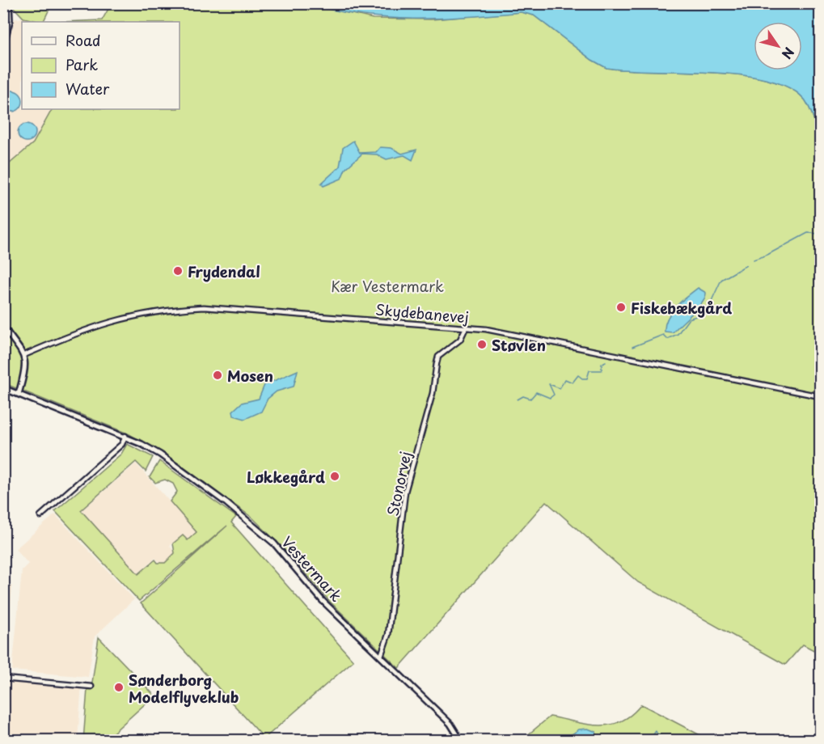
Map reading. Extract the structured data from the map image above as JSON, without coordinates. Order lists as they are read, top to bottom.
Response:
{
  "streets": {
    "street": ["Skydebanevej", "Stonorvej", "Vestermark"]
  },
  "crossings": [
    ["Skydebanevej", "Stonorvej"],
    ["Stonorvej", "Vestermark"]
  ],
  "parks": ["Kær Vestermark"],
  "places": [
    "Frydendal",
    "Fiskebækgård",
    "Støvlen",
    "Mosen",
    "Løkkegård",
    "Sønderborg Modelflyveklub"
  ],
  "legend": ["Road", "Park", "Water"],
  "north": "bottom right"
}
